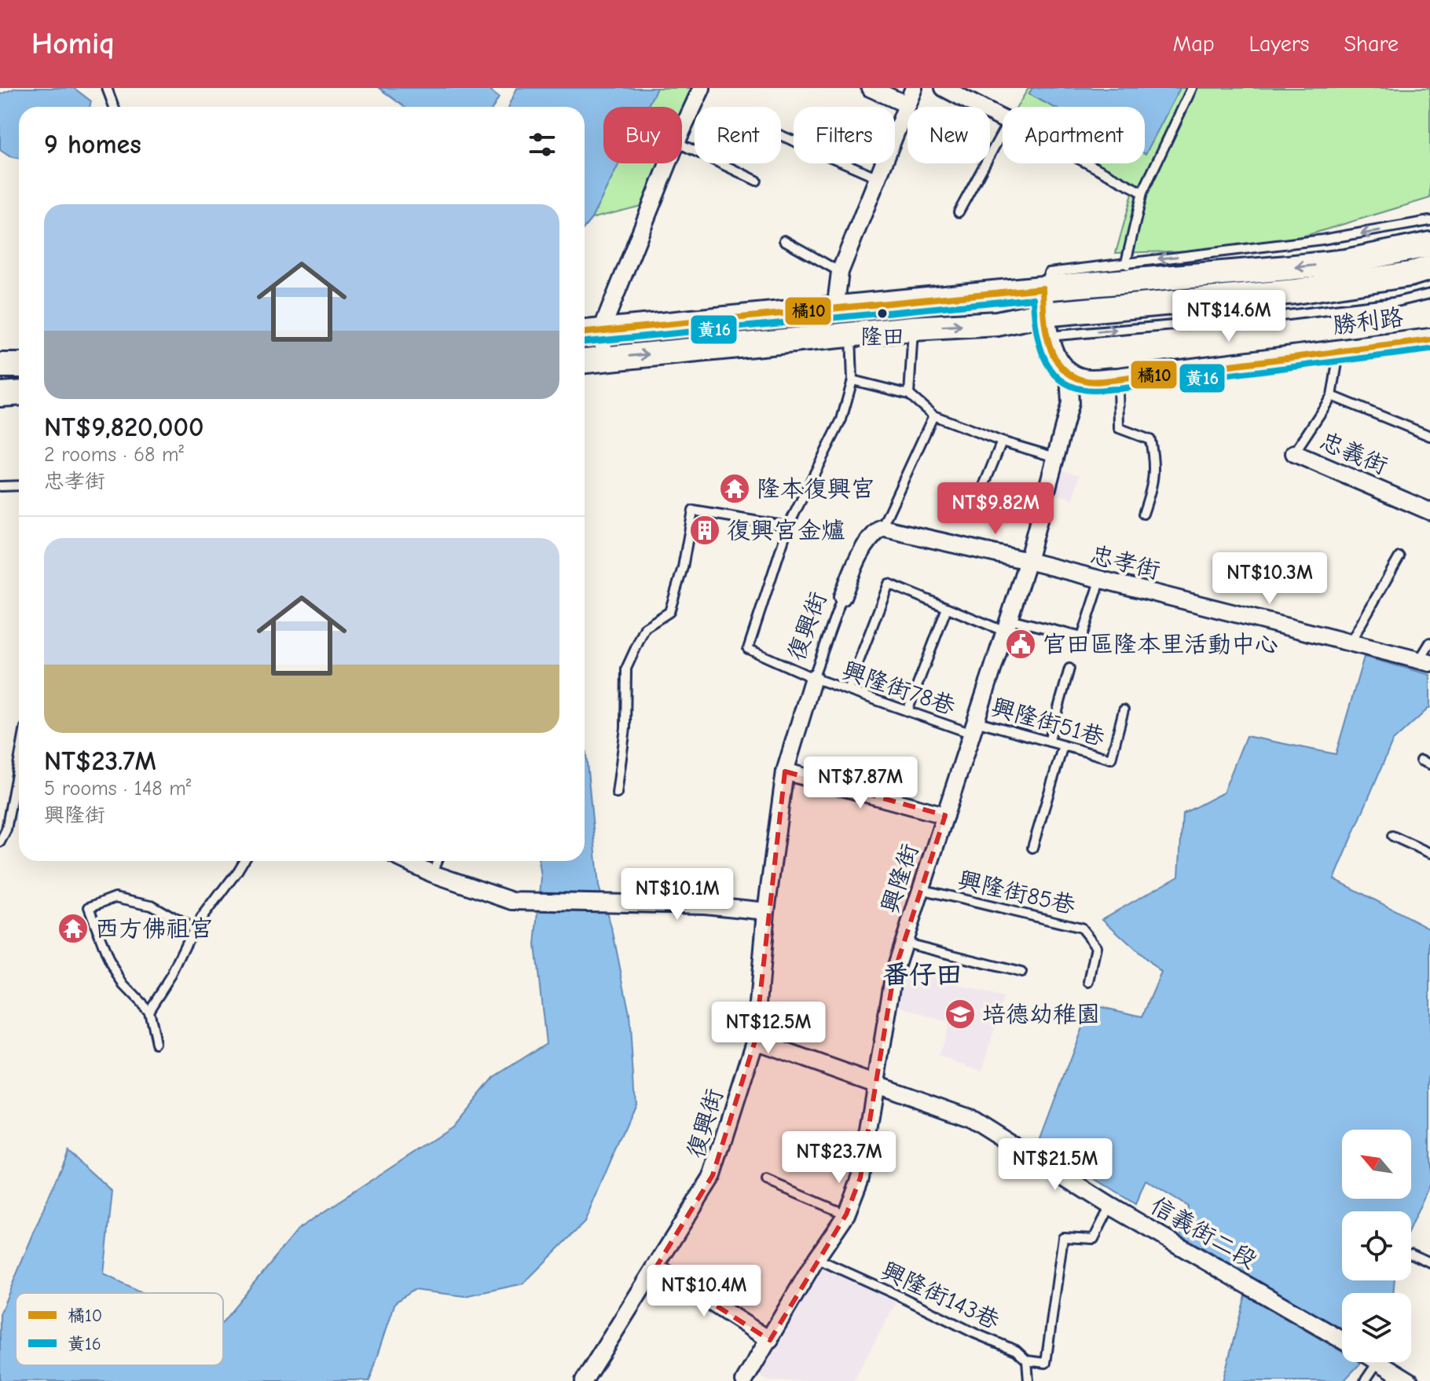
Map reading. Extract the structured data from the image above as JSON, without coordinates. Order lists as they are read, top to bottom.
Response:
{
  "streets": {
    "main road": ["勝利路"],
    "street": [
      "忠義街",
      "忠孝街",
      "復興街",
      "興隆街",
      "信義街二段"
    ],
    "lane": [
      "興隆街78巷",
      "興隆街51巷",
      "興隆街85巷",
      "興隆街143巷"
    ]
  },
  "crossings": [
    ["勝利路", "興隆街"],
    ["忠孝街", "復興街"],
    ["忠孝街", "興隆街"],
    ["復興街", "興隆街78巷"],
    ["復興街", "信義街二段"],
    ["興隆街78巷", "興隆街51巷"],
    ["興隆街78巷", "興隆街"],
    ["興隆街51巷", "興隆街"],
    ["興隆街", "興隆街85巷"],
    ["興隆街", "信義街二段"],
    ["興隆街", "興隆街143巷"]
  ],
  "districts": ["番仔田"],
  "places": {
    "other": ["隆田"],
    "temple": ["隆本復興宮", "西方佛祖宮"],
    "building": ["復興宮金爐"],
    "public building": ["官田區隆本里活動中心"],
    "school or university": ["培德幼稚園"]
  },
  "lines": ["transit line 橘10", "transit line 黃16"],
  "legend": ["橘10", "黃16"],
  "north": "top left",
  "page": {
    "header": "Homiq",
    "nav": ["Map", "Layers", "Share"],
    "chip": [
      "Buy",
      "Rent",
      "Filters",
      "New",
      "Apartment"
    ],
    "heading": "9 homes",
    "list": [
      {
        "name": "NT$9,820,000",
        "note": "2 rooms · 68 m² · 忠孝街"
      },
      {
        "name": "NT$23.7M",
        "note": "5 rooms · 148 m² · 興隆街"
      }
    ],
    "price": [
      "NT$14.6M",
      "NT$9.82M",
      "NT$10.3M",
      "NT$7.87M",
      "NT$10.1M",
      "NT$12.5M",
      "NT$23.7M",
      "NT$21.5M",
      "NT$10.4M"
    ]
  }
}
